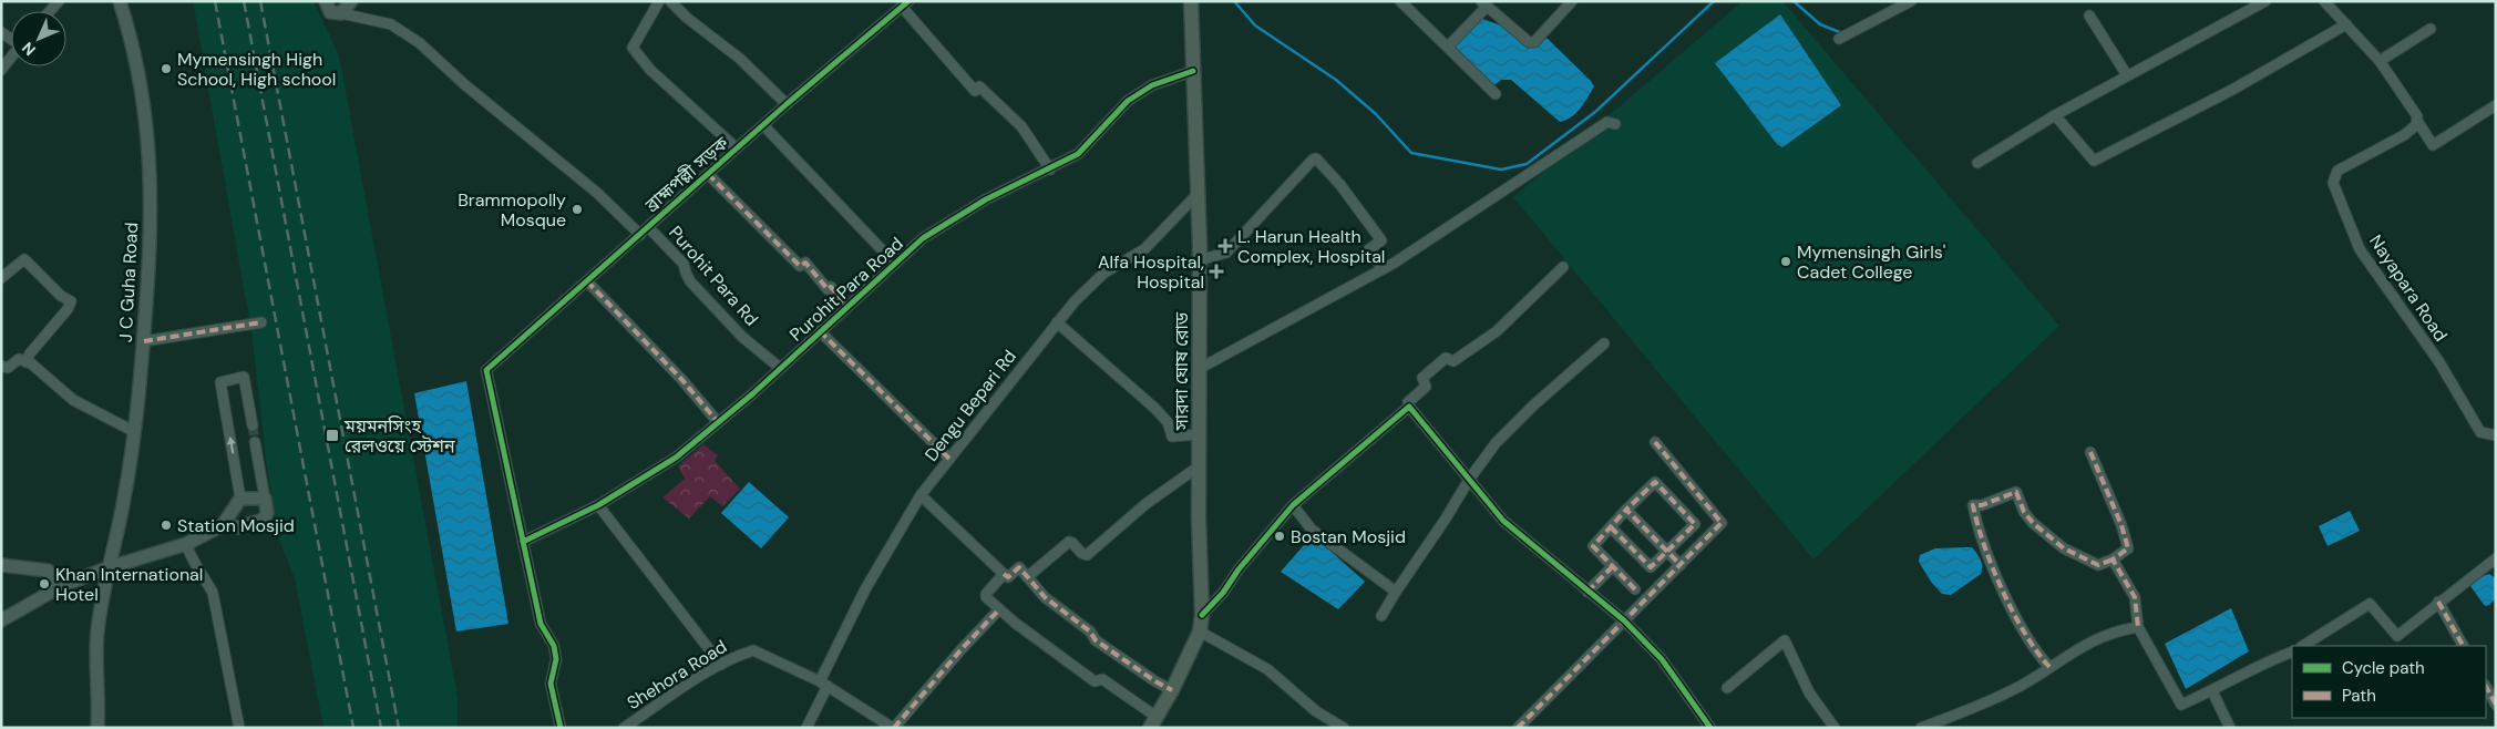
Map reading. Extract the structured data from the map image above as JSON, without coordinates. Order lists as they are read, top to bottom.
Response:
{
  "streets": {
    "main road": ["সারদা ঘোষ রোড"],
    "street": [
      "ব্রাহ্মপল্লী সড়ক",
      "Purohit Para Rd",
      "J C Guha Road",
      "Nayapara Road",
      "Purohit Para Road",
      "Dengu Bepari Rd",
      "Shehora Road"
    ]
  },
  "crossings": [
    ["ব্রাহ্মপল্লী সড়ক", "Purohit Para Rd"],
    ["ব্রাহ্মপল্লী সড়ক", "Purohit Para Road"],
    ["Purohit Para Rd", "Purohit Para Road"],
    ["Purohit Para Road", "সারদা ঘোষ রোড"],
    ["সারদা ঘোষ রোড", "Dengu Bepari Rd"],
    ["Dengu Bepari Rd", "Shehora Road"]
  ],
  "places": {
    "other": [
      "Mymensingh High School, High school",
      "Brammopolly Mosque",
      "Mymensingh Girls' Cadet College",
      "Station Mosjid",
      "Bostan Mosjid",
      "Khan International Hotel"
    ],
    "health": ["L. Harun Health Complex, Hospital", "Alfa Hospital, Hospital"],
    "transit": ["ময়মনসিংহ রেলওয়ে স্টেশন"]
  },
  "legend": ["Cycle path", "Path"],
  "north": "bottom left"
}
